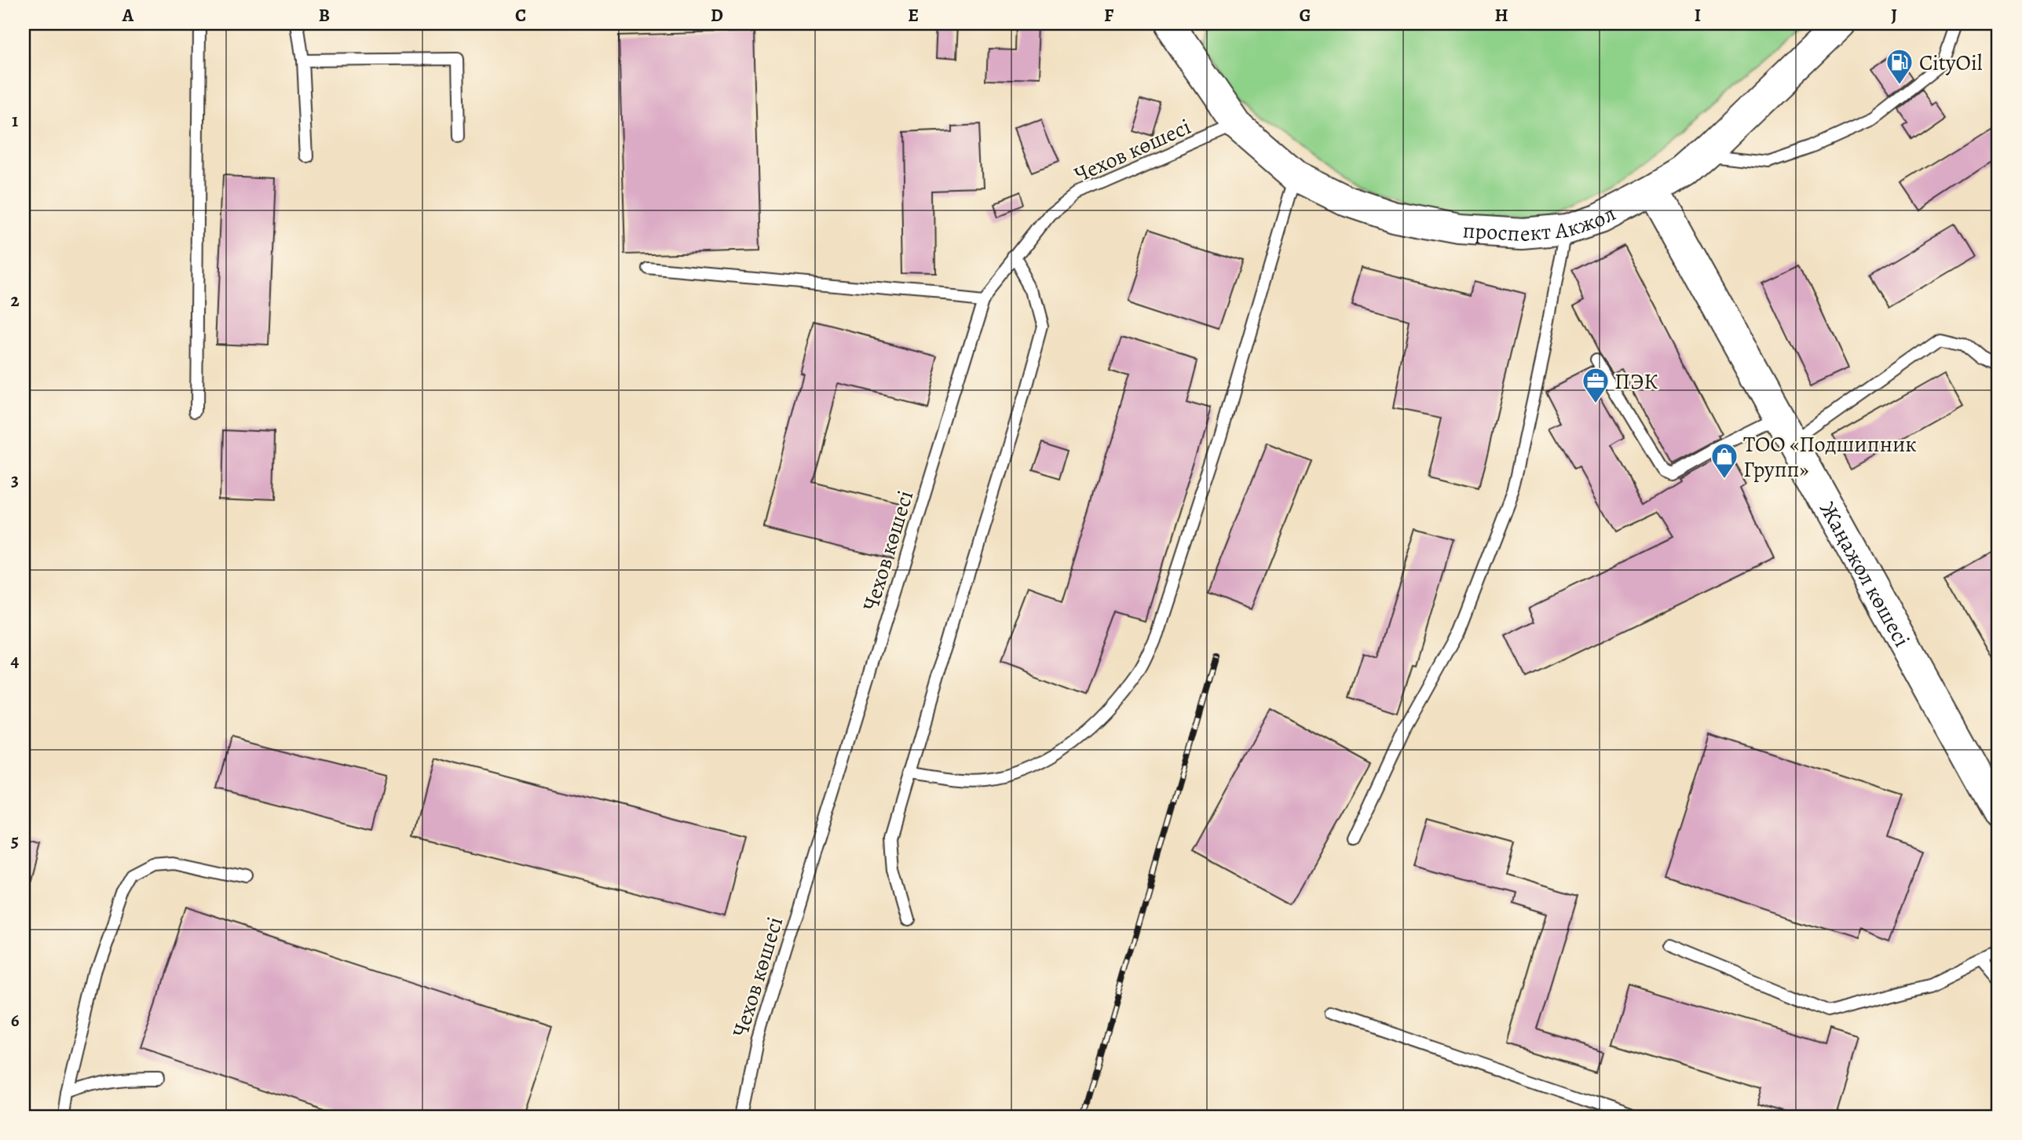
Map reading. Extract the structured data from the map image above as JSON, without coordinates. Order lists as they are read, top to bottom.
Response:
{
  "streets": {
    "main road": ["проспект Акжол", "Жаңажол көшесі"],
    "lane": ["Чехов көшесі"]
  },
  "crossings": [
    ["Чехов көшесі", "проспект Акжол"],
    ["проспект Акжол", "Жаңажол көшесі"]
  ],
  "places": {
    "fuel station": ["CityOil"],
    "office": ["ПЭК"],
    "shop": ["ТОО «Подшипник Групп»"]
  },
  "grid": {
    "columns": [
      "A",
      "B",
      "C",
      "D",
      "E",
      "F",
      "G",
      "H",
      "I",
      "J"
    ],
    "rows": [
      "1",
      "2",
      "3",
      "4",
      "5",
      "6"
    ]
  }
}
